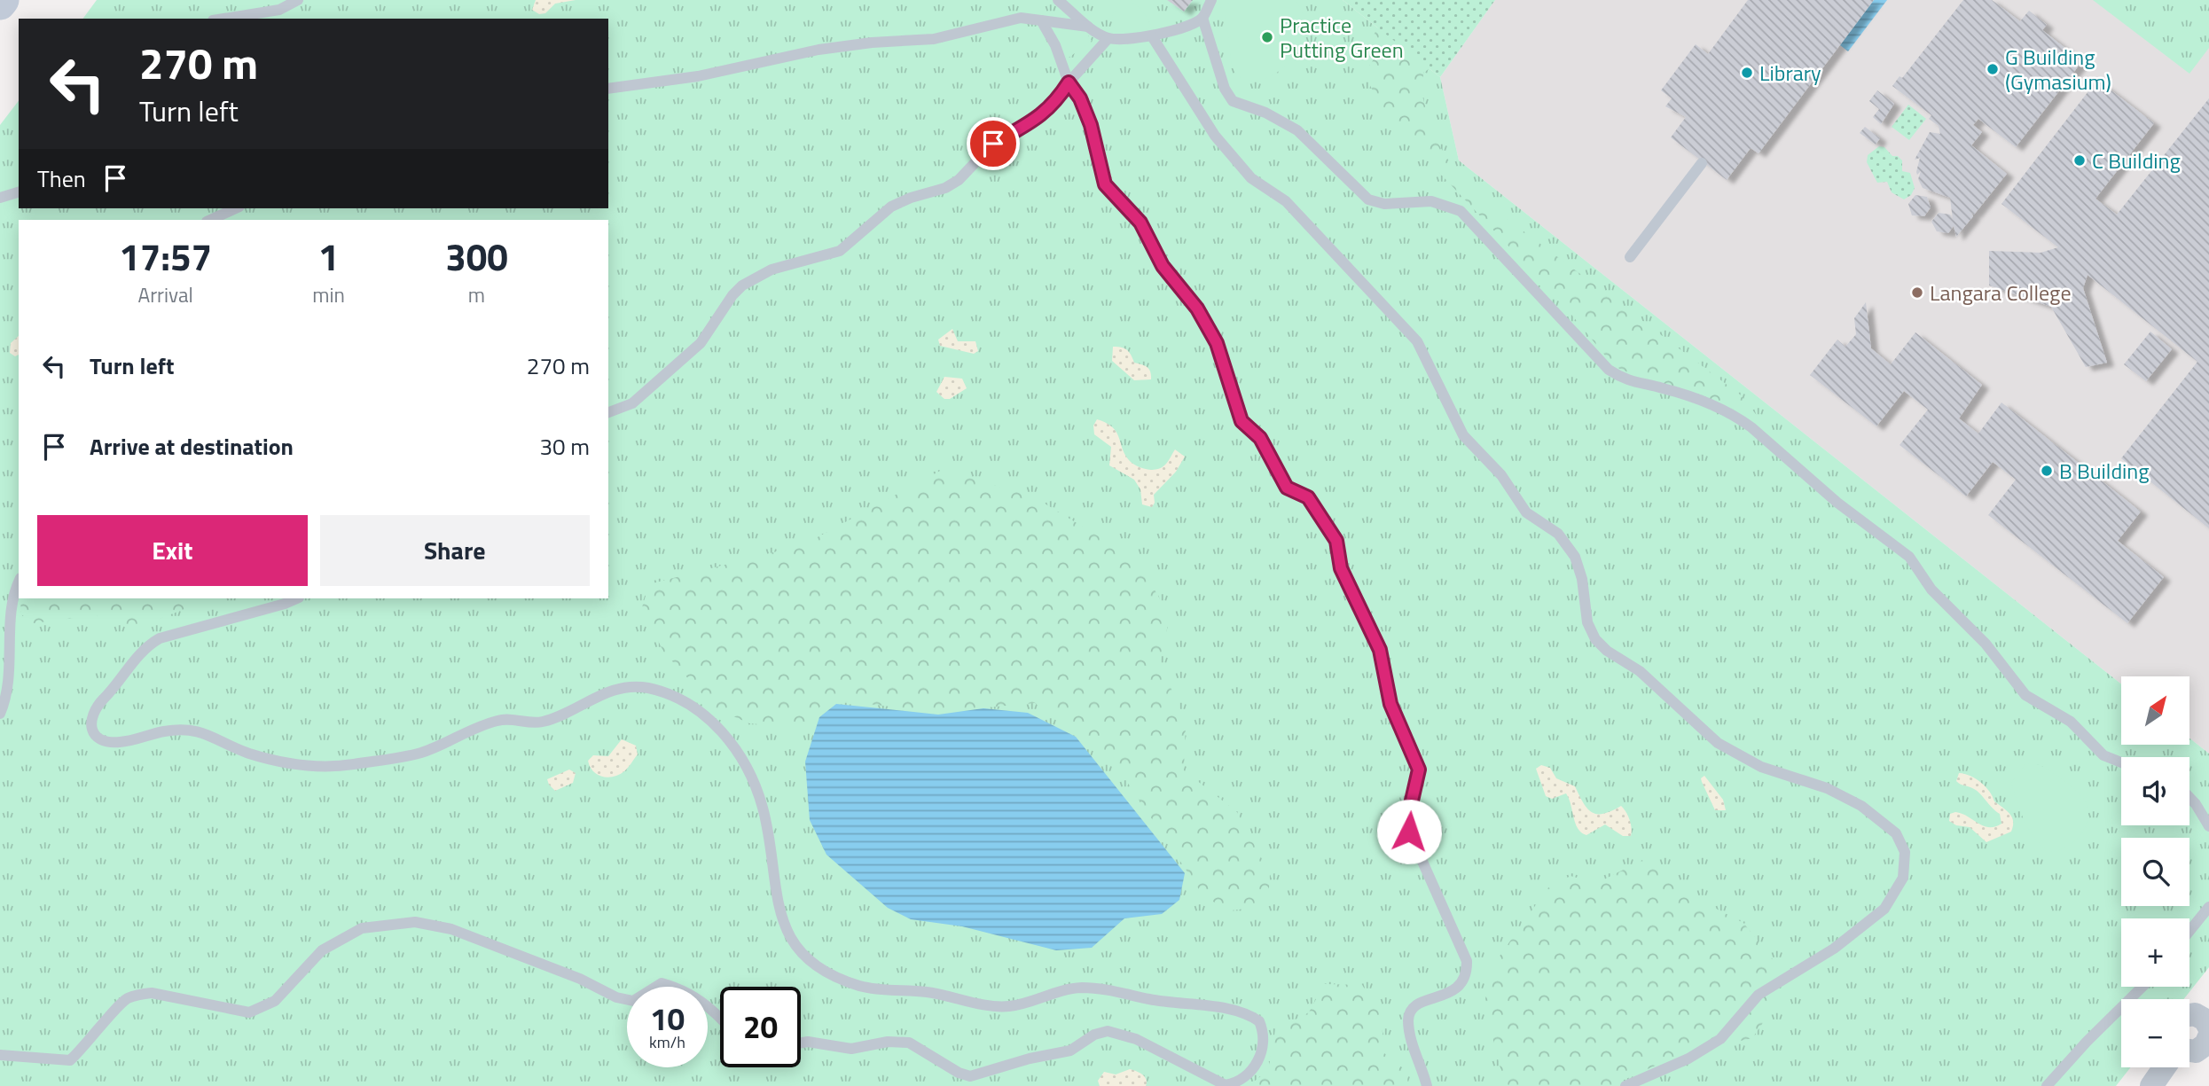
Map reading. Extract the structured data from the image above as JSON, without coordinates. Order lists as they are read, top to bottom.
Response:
{
  "places": [
    "Practice Putting Green",
    "G Building (Gymasium)",
    "Library",
    "C Building",
    "Langara College",
    "B Building"
  ],
  "north": "top right",
  "page": {
    "turn": ["270 m", "Turn left"],
    "then": "Then",
    "eta": [
      "17:57",
      "Arrival",
      "1",
      "min",
      "300",
      "m"
    ],
    "list": [
      {
        "name": "Turn left",
        "value": "270 m"
      },
      {
        "name": "Arrive at destination",
        "value": "30 m"
      }
    ],
    "buttons": ["Exit", "Share"],
    "map_buttons": ["+", "−"],
    "speed": "10 km/h",
    "limit": "20"
  }
}
